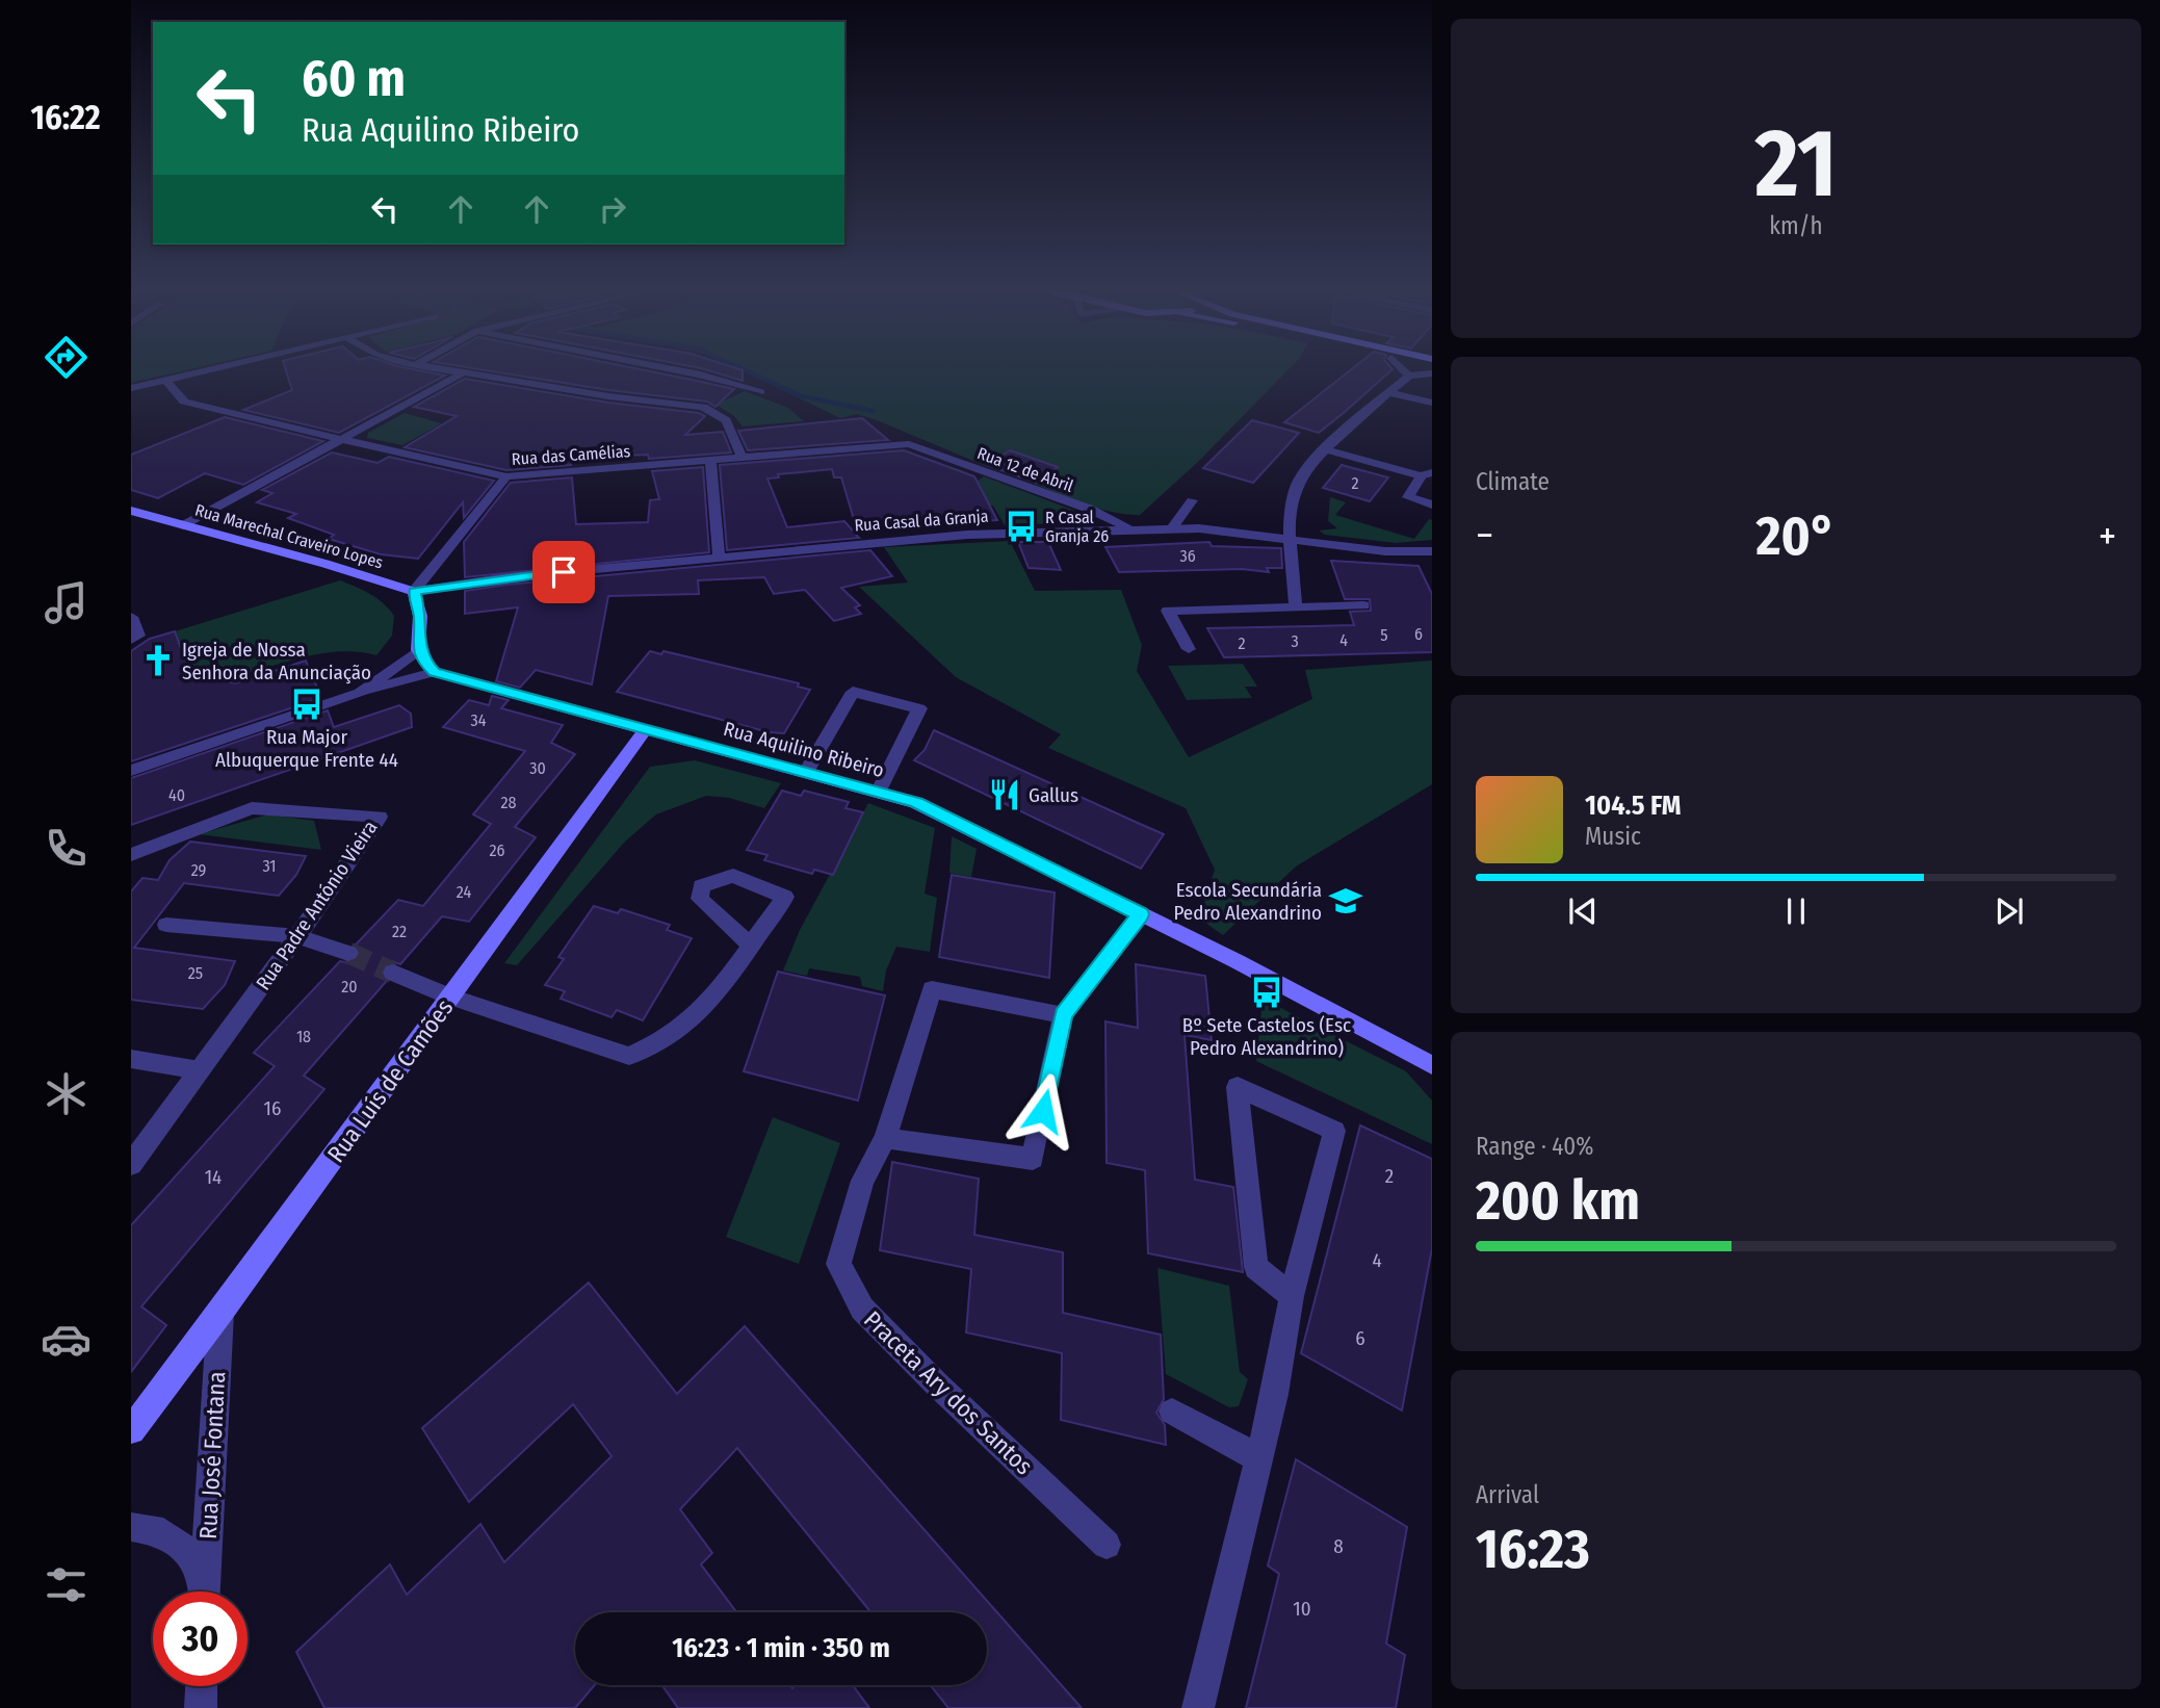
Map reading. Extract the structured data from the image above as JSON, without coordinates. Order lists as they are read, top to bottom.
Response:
{
  "streets": {
    "street": [
      "Rua das Camélias",
      "Rua 12 de Abril",
      "Rua Casal da Granja",
      "Rua Marechal Craveiro Lopes",
      "Rua Aquilino Ribeiro",
      "Rua Padre António Vieira",
      "Rua Luís de Camões",
      "Praceta Ary dos Santos",
      "Rua José Fontana"
    ]
  },
  "crossings": [
    ["Rua das Camélias", "Rua 12 de Abril"],
    ["Rua 12 de Abril", "Rua Casal da Granja"],
    ["Rua Casal da Granja", "Rua Marechal Craveiro Lopes"],
    ["Rua Aquilino Ribeiro", "Rua Luís de Camões"],
    ["Rua Luís de Camões", "Rua José Fontana"]
  ],
  "places": {
    "bus stop": ["R Casal Granja 26", "Rua Major Albuquerque Frente 44", "Bº Sete Castelos (Esc Pedro Alexandrino)"],
    "church": ["Igreja de Nossa Senhora da Anunciação"],
    "restaurant": ["Gallus"],
    "school or university": ["Escola Secundária Pedro Alexandrino"]
  },
  "house_numbers": [
    "2",
    "36",
    "6",
    "5",
    "4",
    "3",
    "2",
    "34",
    "30",
    "40",
    "28",
    "26",
    "31",
    "29",
    "24",
    "22",
    "25",
    "20",
    "18",
    "16",
    "2",
    "14",
    "4",
    "6",
    "8",
    "10"
  ],
  "page": {
    "tabs": "16:22",
    "tile": [
      ["21", "km/h"],
      "Climate",
      ["Range · 40%", "200 km"],
      ["Arrival", "16:23"]
    ],
    "turn": ["60 m", "Rua Aquilino Ribeiro"],
    "heat": ["−", "20°", "+"],
    "song": ["104.5 FM", "Music"],
    "limit": "30",
    "trip": "16:23 · 1 min · 350 m"
  }
}
